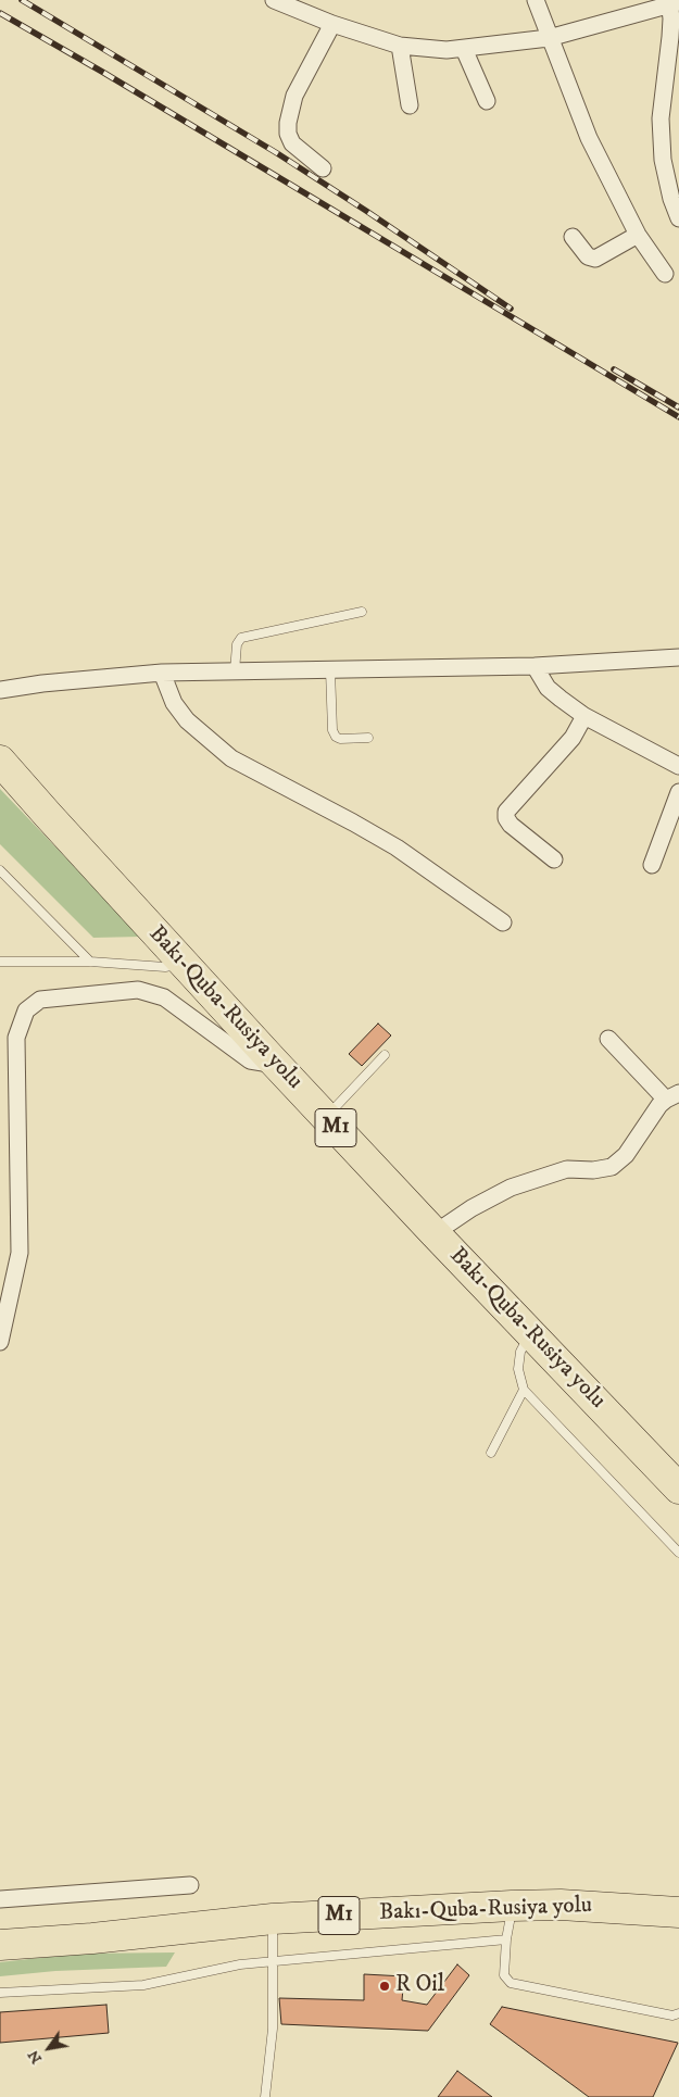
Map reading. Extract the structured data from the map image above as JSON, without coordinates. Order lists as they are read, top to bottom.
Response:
{
  "streets": {
    "highway": ["Bakı-Quba-Rusiya yolu", "M1"]
  },
  "places": ["R Oil"],
  "north": "bottom left"
}
